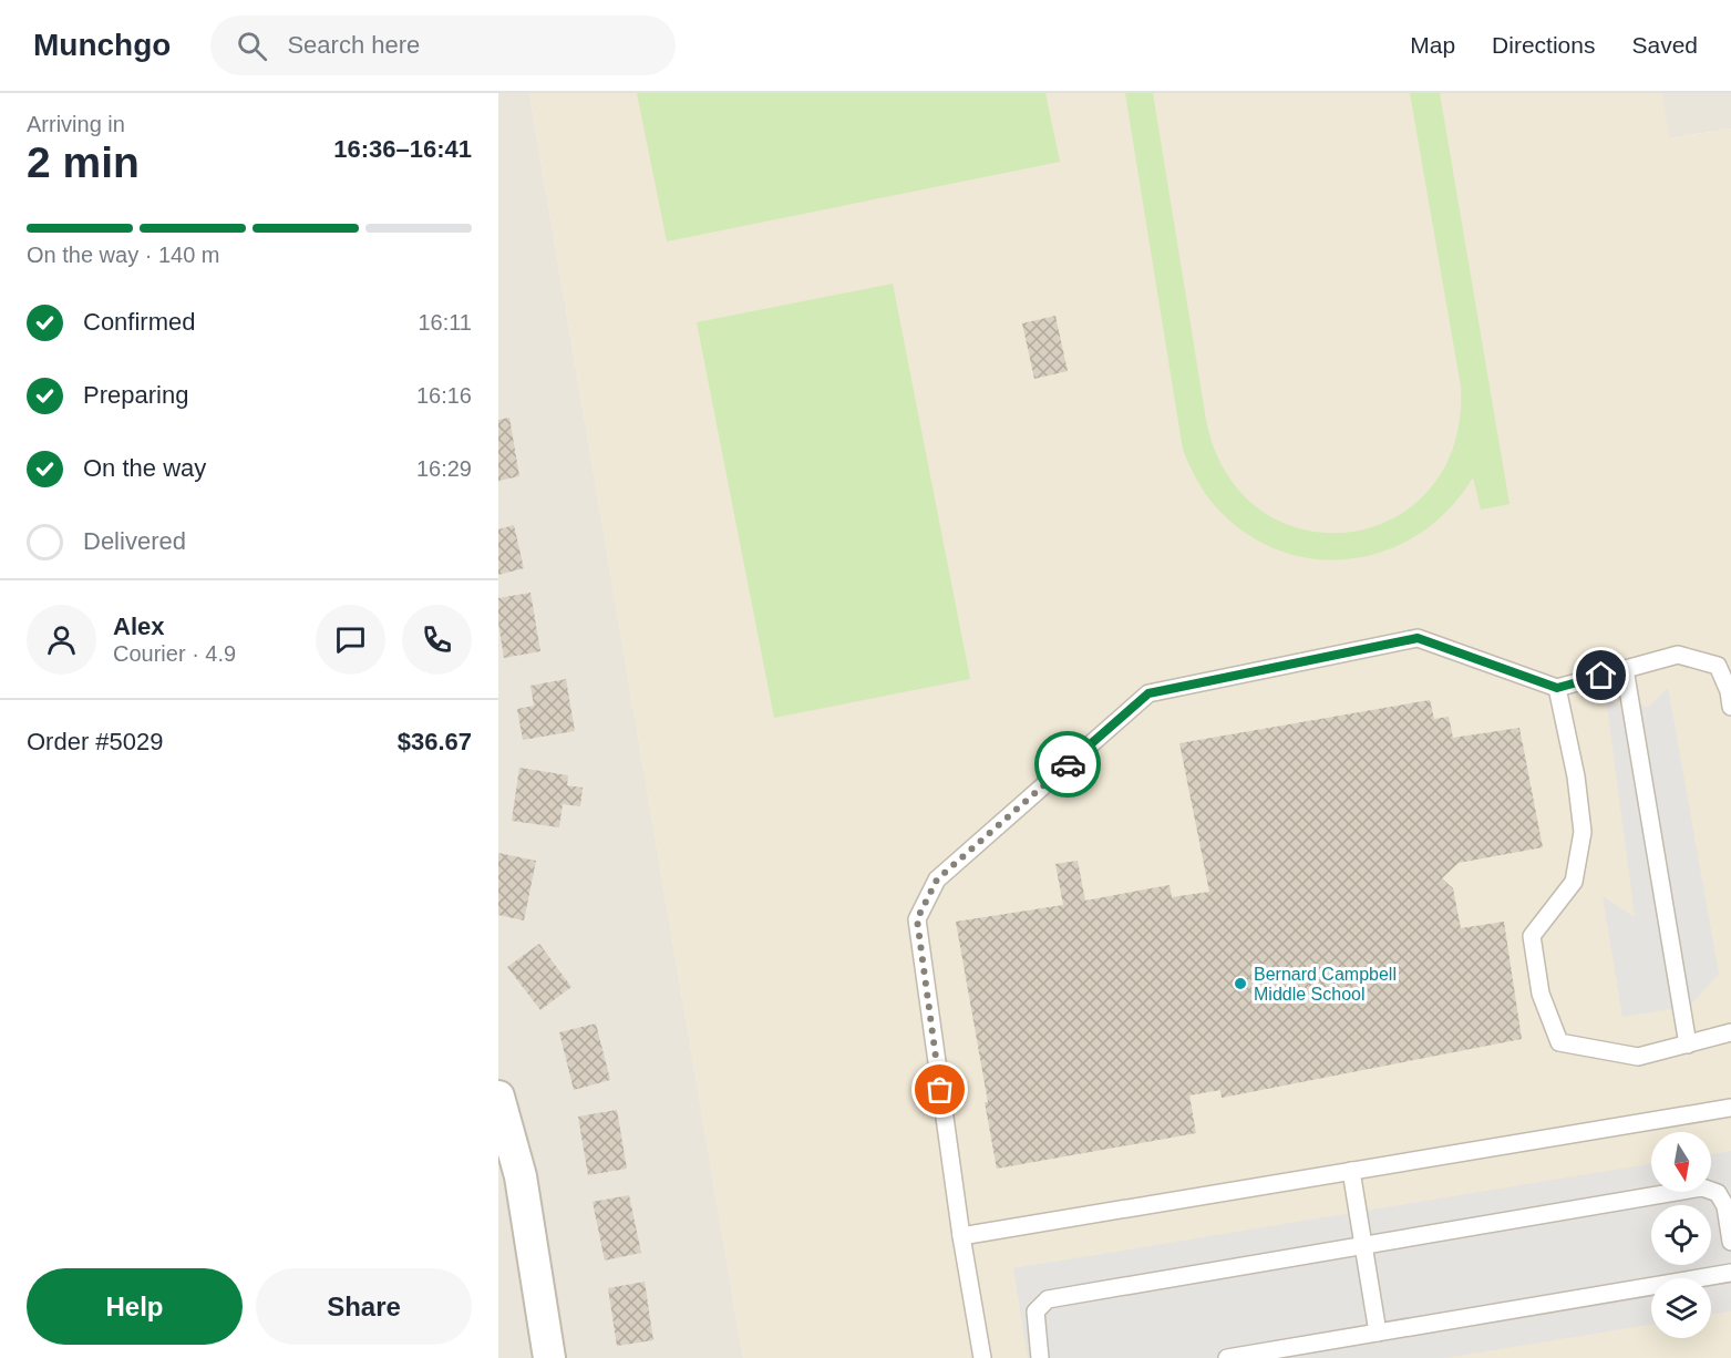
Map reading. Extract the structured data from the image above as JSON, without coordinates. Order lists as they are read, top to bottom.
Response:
{
  "places": ["Bernard Campbell Middle School"],
  "north": "bottom",
  "page": {
    "header": "Munchgo",
    "search": "Search here",
    "nav": ["Map", "Directions", "Saved"],
    "heading": ["2 min", "Arriving in", "16:36–16:41"],
    "panel": [
      "Alex",
      "Courier · 4.9",
      "Order #5029",
      "$36.67"
    ],
    "bar": "On the way · 140 m",
    "list": [
      ["Confirmed", "16:11"],
      ["Preparing", "16:16"],
      ["On the way", "16:29"],
      "Delivered"
    ],
    "buttons": ["Help", "Share"]
  }
}
